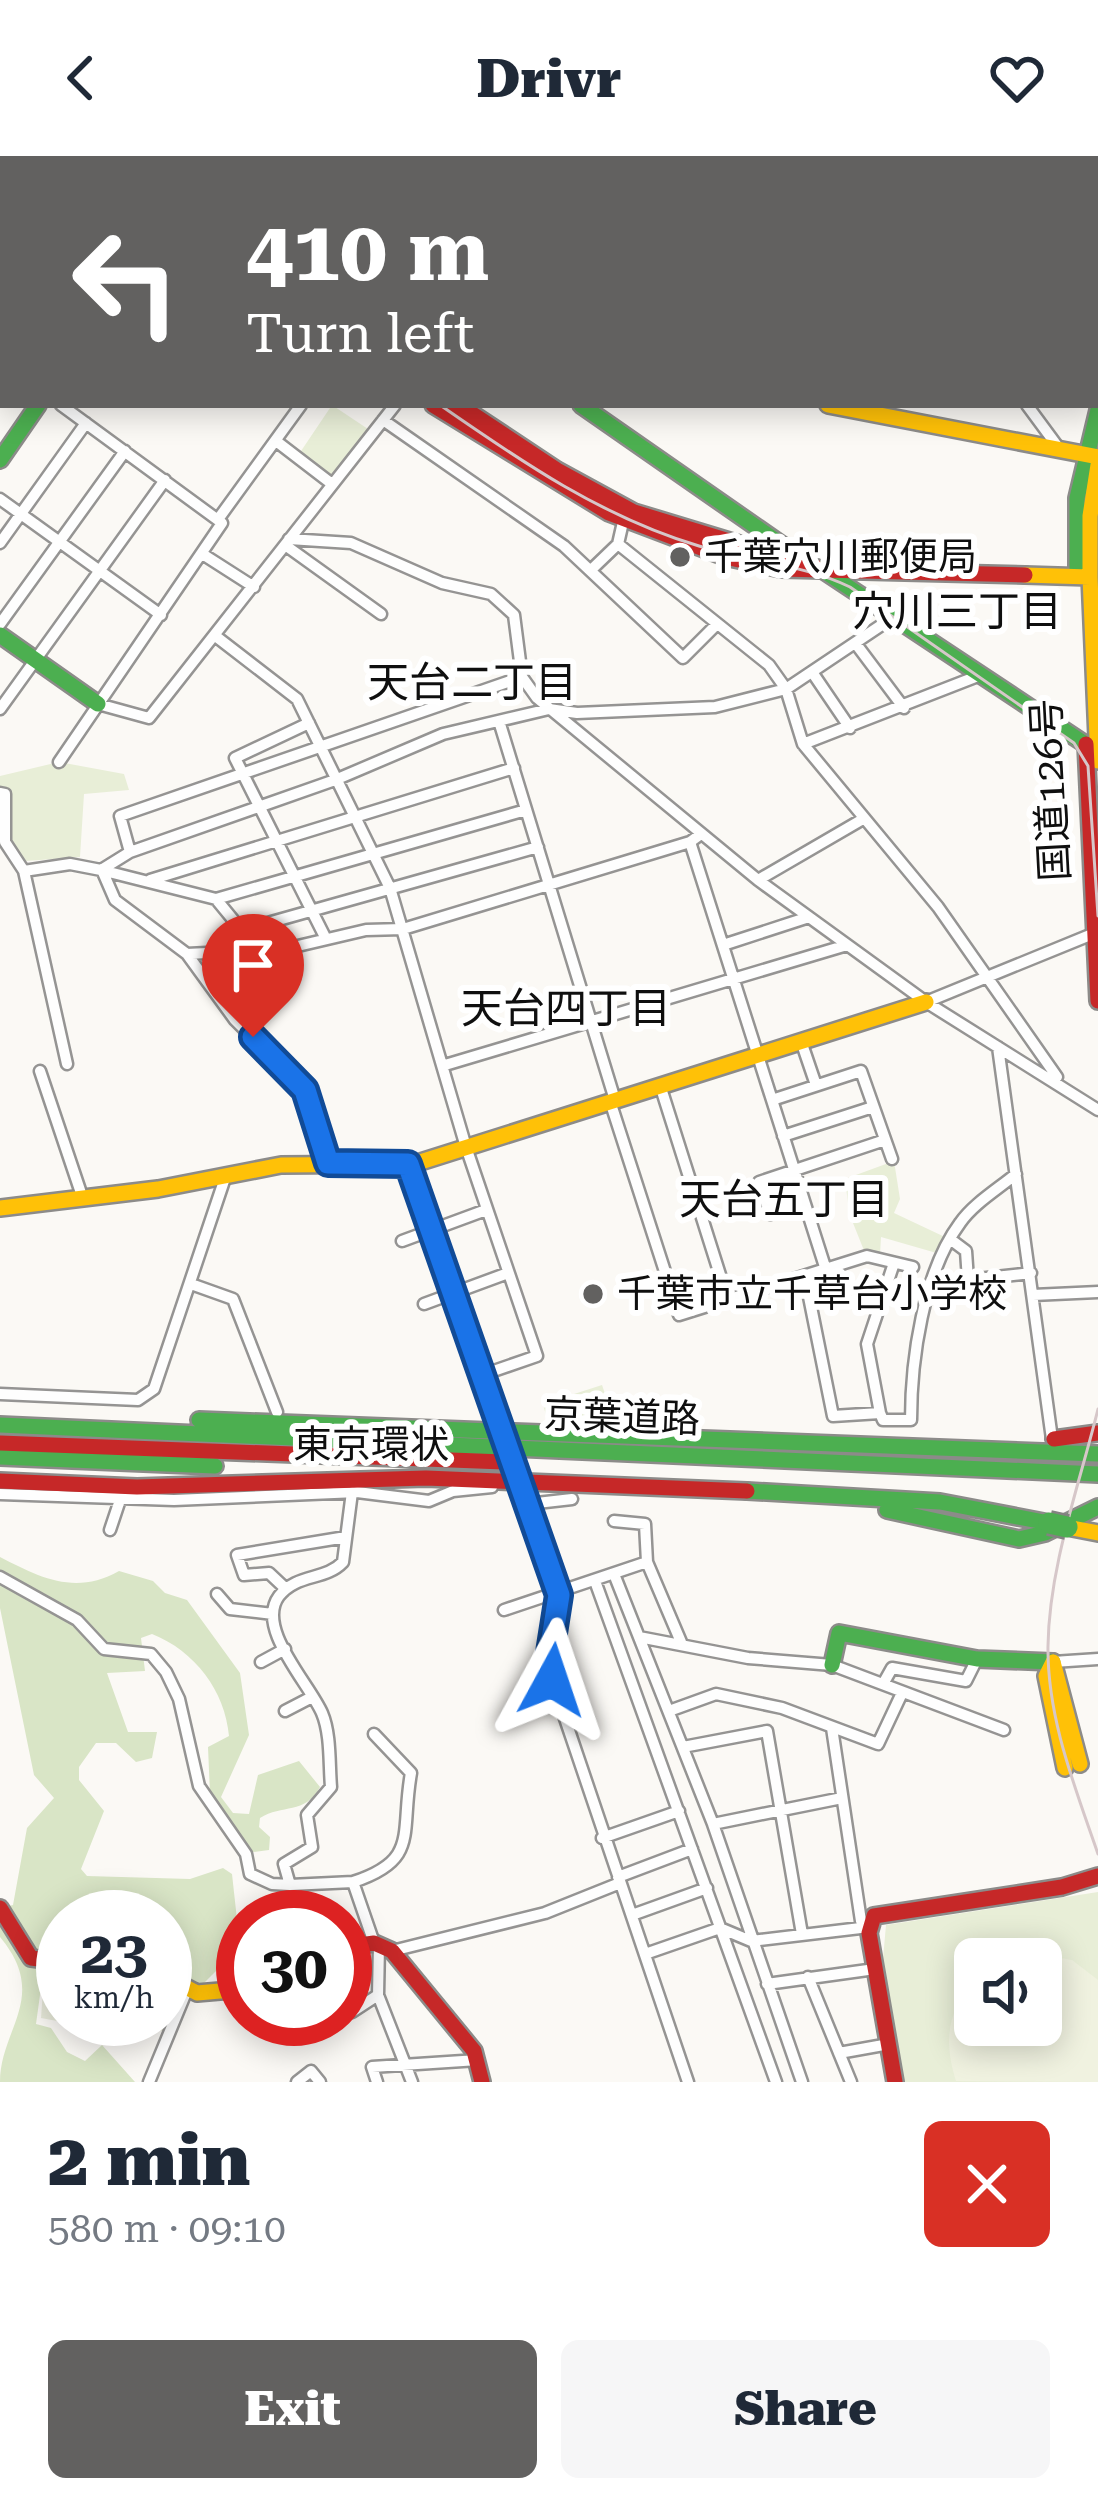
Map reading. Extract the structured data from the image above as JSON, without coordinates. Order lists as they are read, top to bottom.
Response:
{
  "streets": {
    "main road": ["国道126号", "京葉道路", "東京環状"]
  },
  "districts": [
    "穴川三丁目",
    "天台二丁目",
    "天台四丁目",
    "天台五丁目"
  ],
  "places": ["千葉穴川郵便局", "千葉市立千草台小学校"],
  "page": {
    "header": "Drivr",
    "turn": ["410 m", "Turn left"],
    "speed": "23 km/h",
    "limit": "30",
    "heading": ["2 min", "580 m · 09:10"],
    "buttons": ["Exit", "Share"]
  }
}
